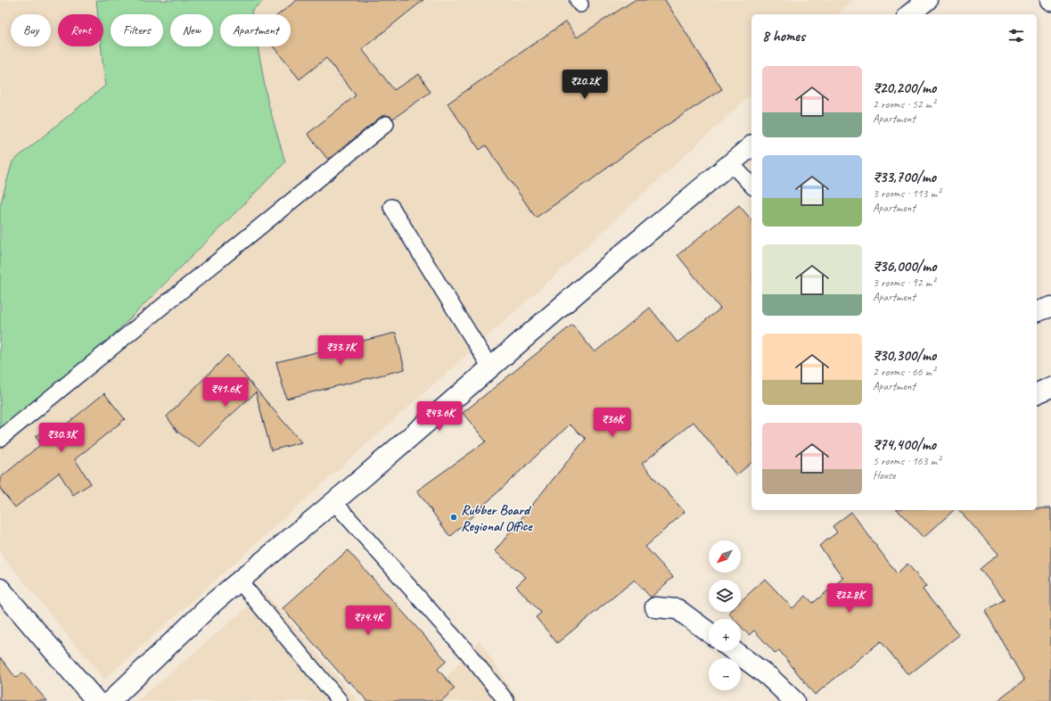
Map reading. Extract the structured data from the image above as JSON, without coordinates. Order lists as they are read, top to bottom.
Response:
{
  "places": ["Rubber Board Regional Office"],
  "north": "bottom left",
  "page": {
    "chip": [
      "Buy",
      "Rent",
      "Filters",
      "New",
      "Apartment"
    ],
    "heading": "8 homes",
    "list": [
      {
        "name": "₹20,200/mo",
        "note": "2 rooms · 52 m² · Apartment"
      },
      {
        "name": "₹33,700/mo",
        "note": "3 rooms · 113 m² · Apartment"
      },
      {
        "name": "₹36,000/mo",
        "note": "3 rooms · 92 m² · Apartment"
      },
      {
        "name": "₹30,300/mo",
        "note": "2 rooms · 66 m² · Apartment"
      },
      {
        "name": "₹74,400/mo",
        "note": "5 rooms · 163 m² · House"
      }
    ],
    "price": [
      "₹20.2K",
      "₹33.7K",
      "₹41.6K",
      "₹43.6K",
      "₹36K",
      "₹30.3K",
      "₹22.8K",
      "₹74.4K"
    ],
    "map_buttons": ["+", "−"]
  }
}
